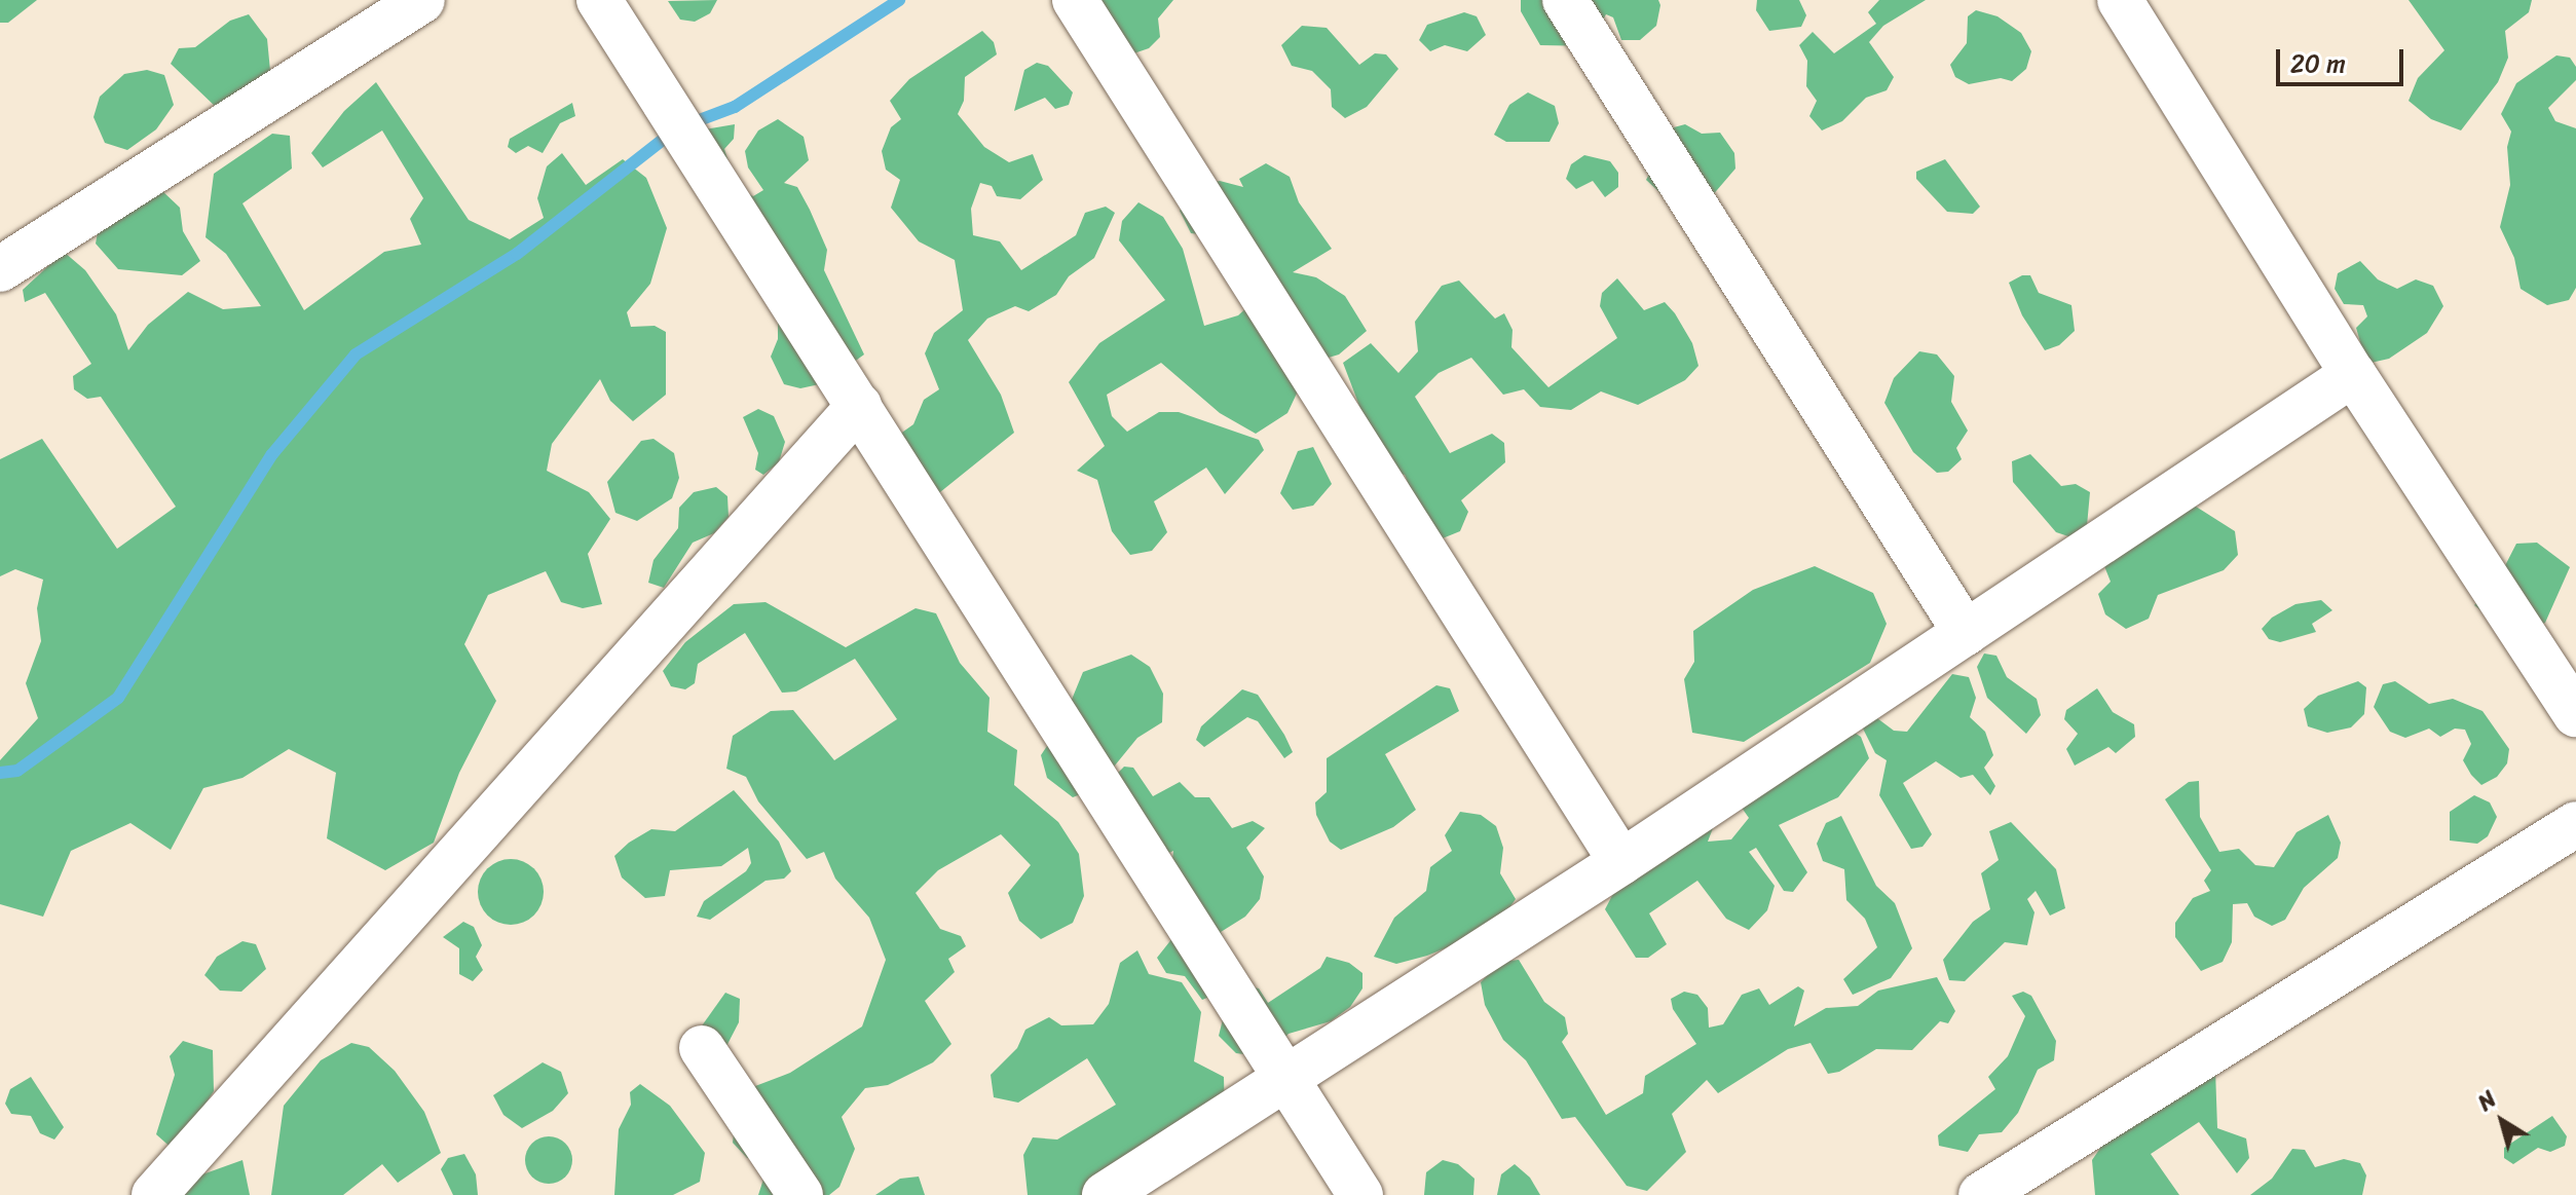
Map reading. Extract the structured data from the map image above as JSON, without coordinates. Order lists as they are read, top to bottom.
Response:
{
  "scale_bar": "20 m",
  "north": "top left"
}
